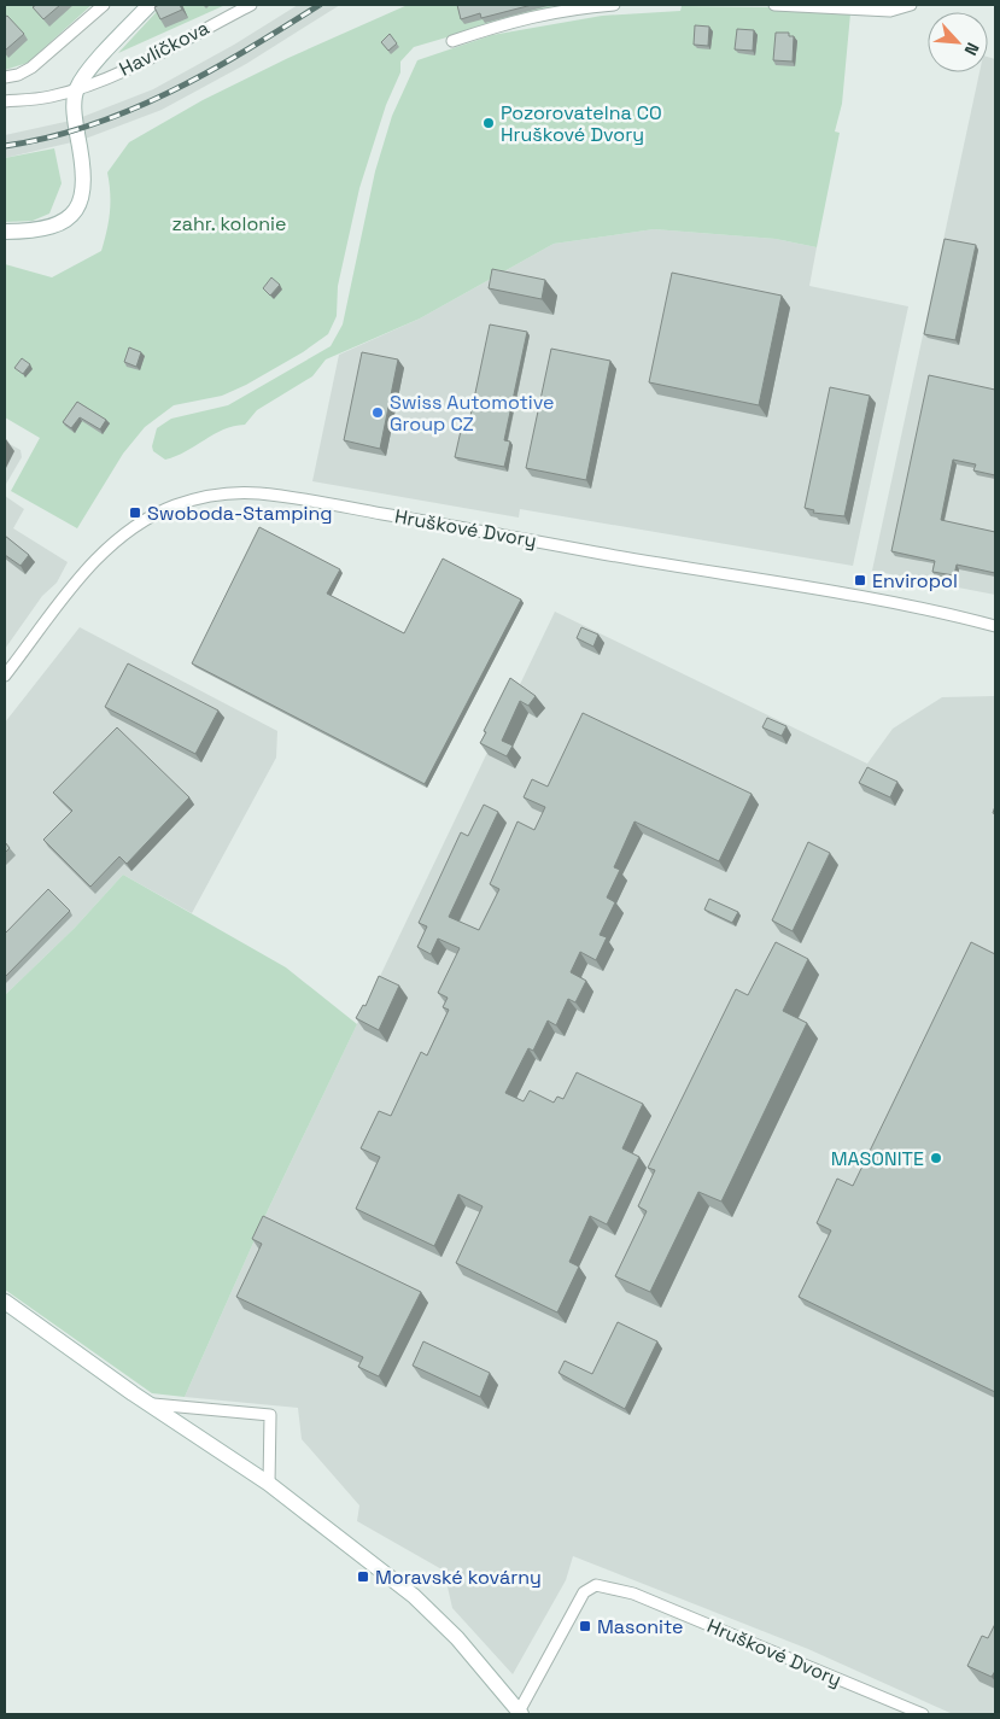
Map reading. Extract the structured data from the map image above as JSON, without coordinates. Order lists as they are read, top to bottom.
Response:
{
  "streets": {
    "street": ["Havlíčkova", "Hruškové Dvory"]
  },
  "parks": ["zahr. kolonie"],
  "places": {
    "other": ["Pozorovatelna CO Hruškové Dvory", "Swiss Automotive Group CZ", "MASONITE"],
    "transit": [
      "Swoboda-Stamping",
      "Enviropol",
      "Moravské kovárny",
      "Masonite"
    ]
  },
  "north": "bottom right"
}
